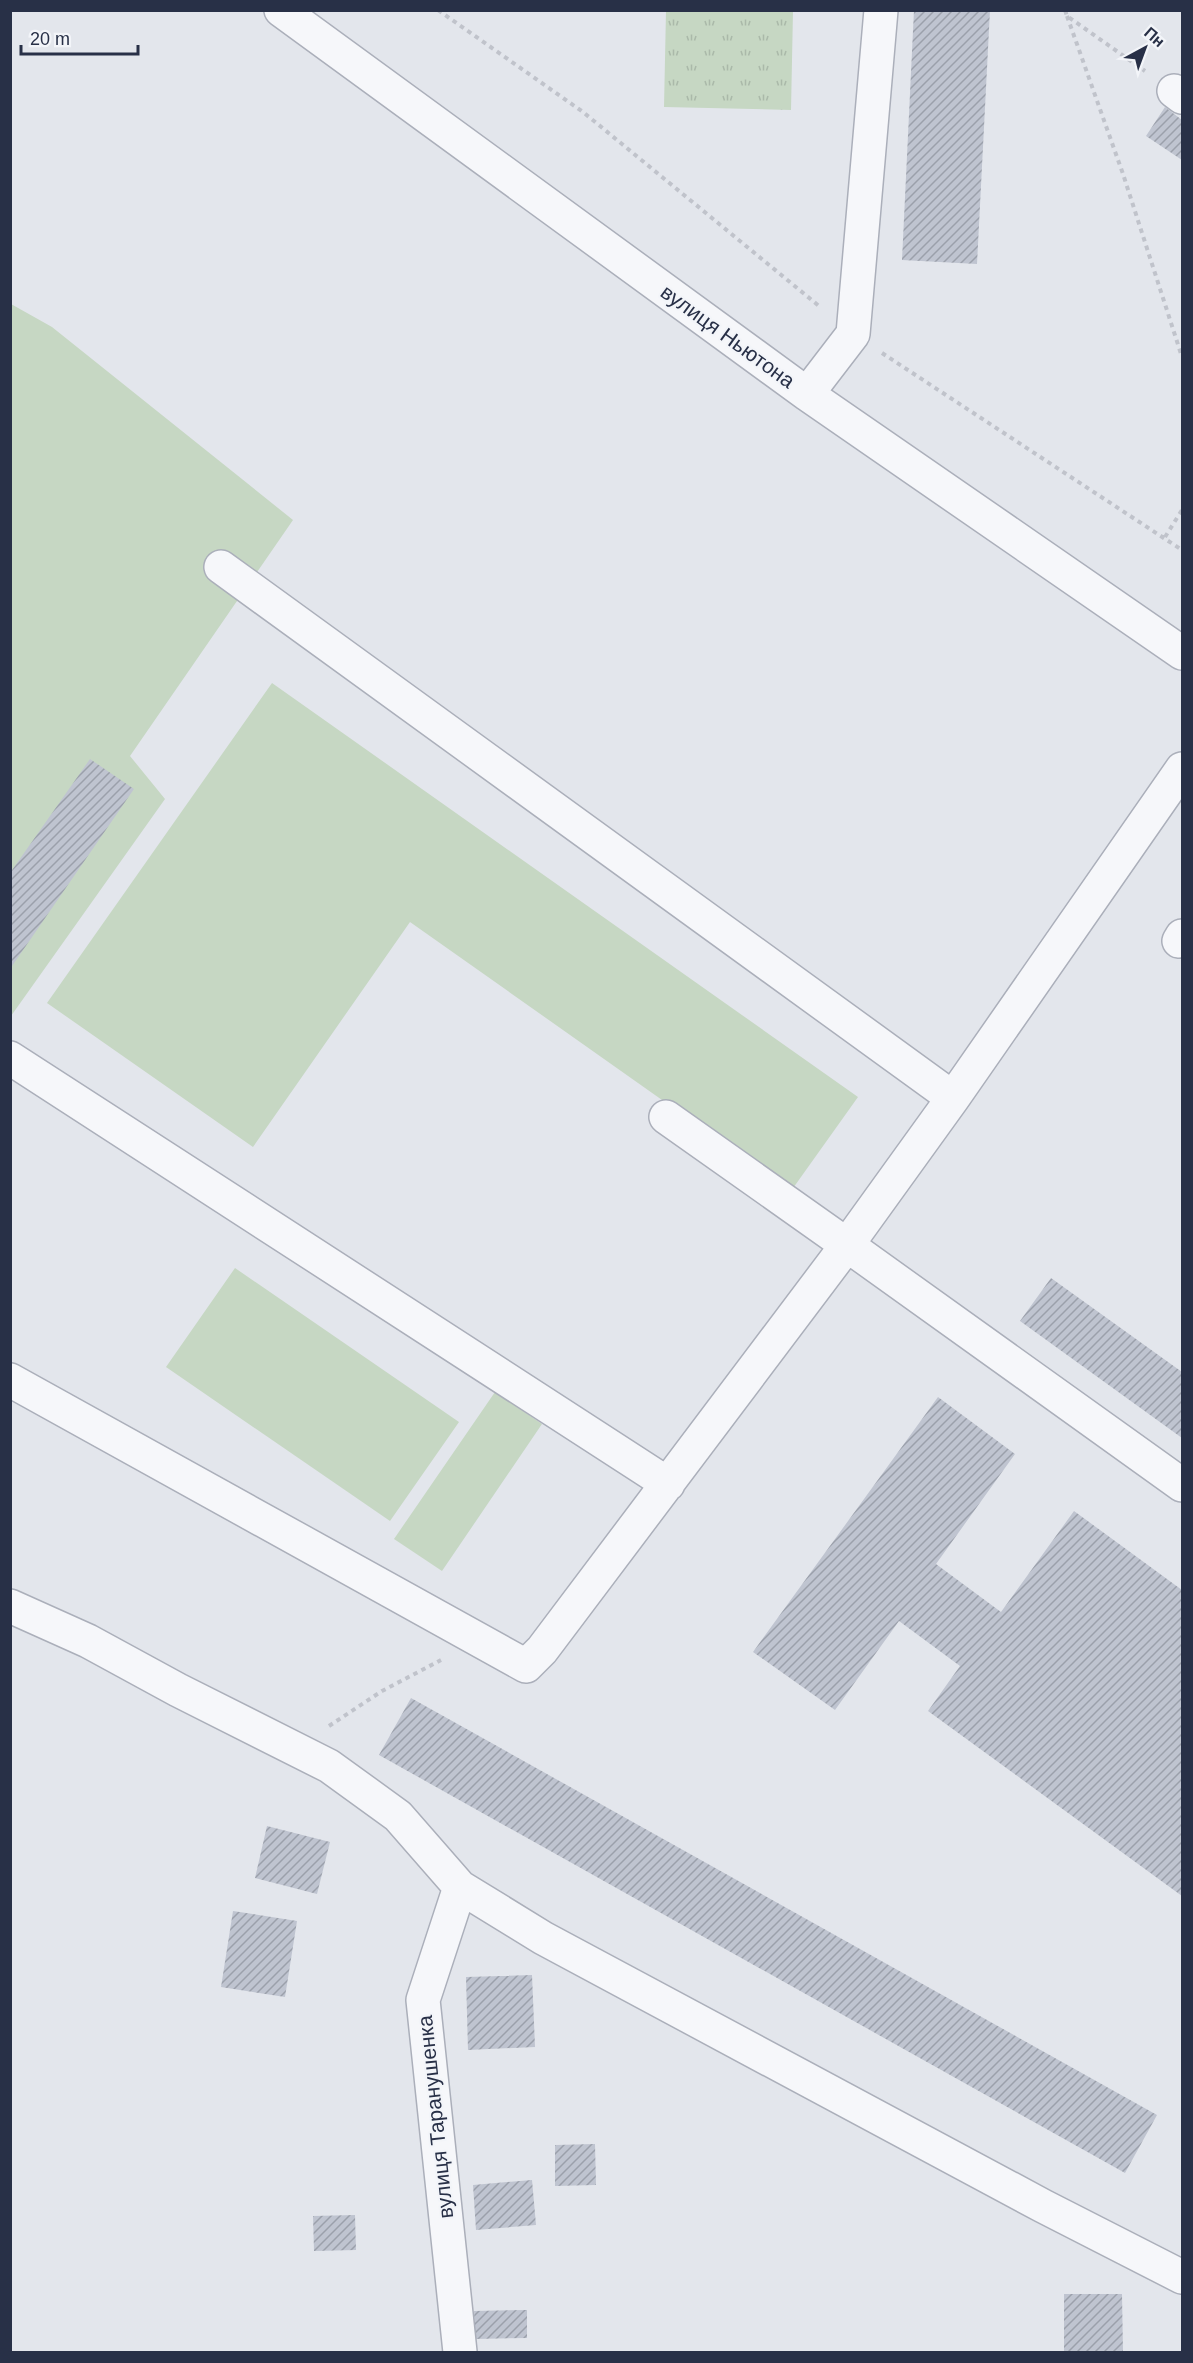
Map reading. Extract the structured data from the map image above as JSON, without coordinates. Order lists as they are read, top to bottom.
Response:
{
  "streets": {
    "street": ["вулиця Ньютона", "вулиця Таранушенка"]
  },
  "scale_bar": "20 m",
  "north": "top right"
}
